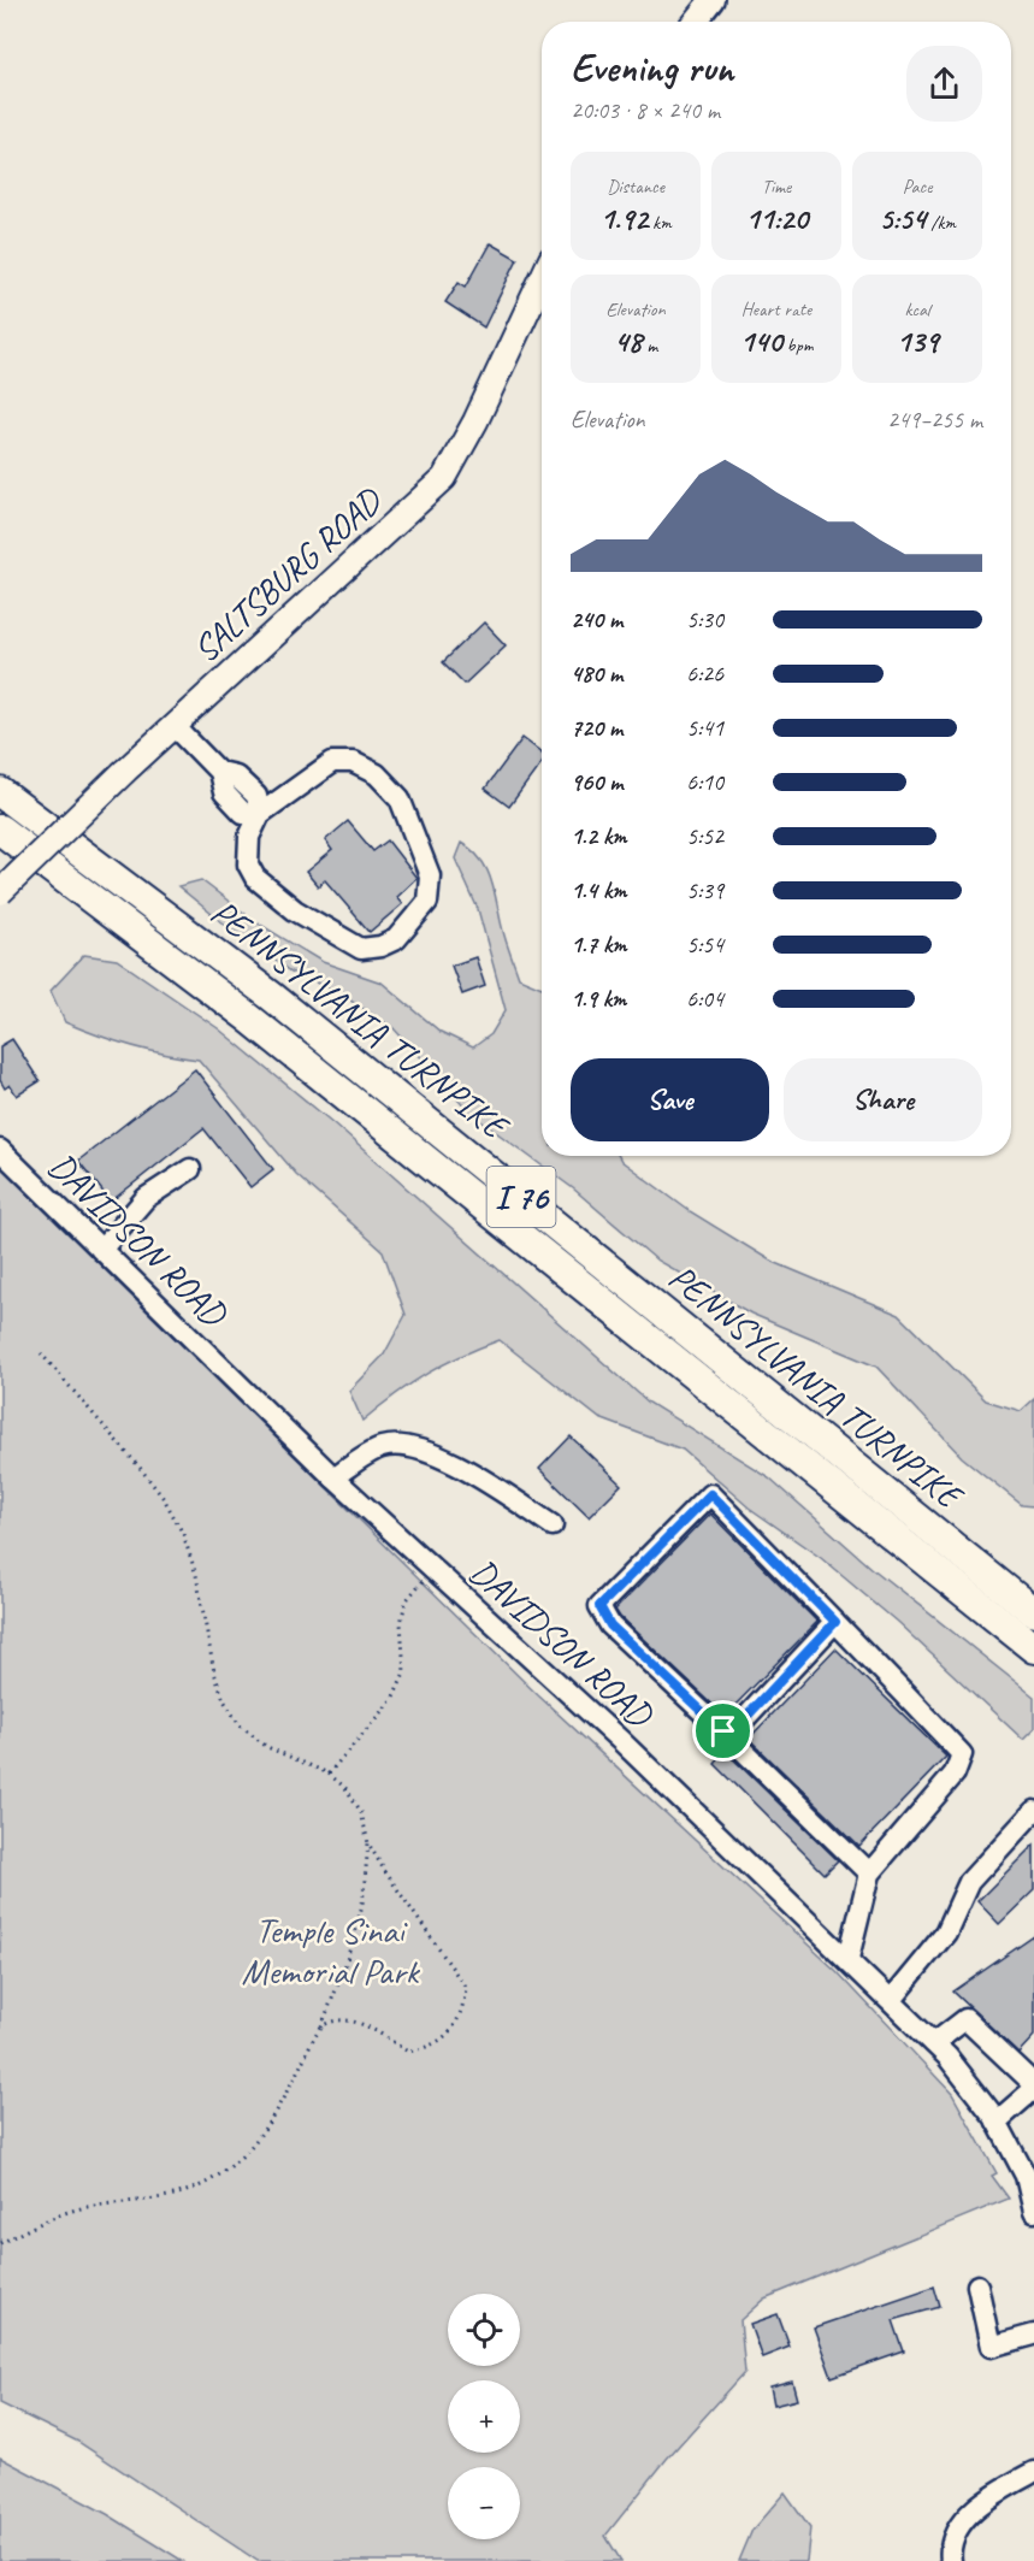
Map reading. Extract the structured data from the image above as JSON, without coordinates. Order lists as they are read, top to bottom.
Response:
{
  "streets": {
    "highway": ["PENNSYLVANIA TURNPIKE", "I 76"],
    "main road": ["SALTSBURG ROAD"],
    "street": ["DAVIDSON ROAD"]
  },
  "parks": ["Temple Sinai Memorial Park"],
  "page": {
    "heading": ["Evening run", "20:03 · 8 × 240 m"],
    "stats": [
      ["Distance", "1.92 km"],
      ["Time", "11:20"],
      ["Pace", "5:54 /km"],
      ["Elevation", "48 m"],
      ["Heart rate", "140 bpm"],
      ["kcal", "139"]
    ],
    "chart": ["Elevation", "249–255 m"],
    "list": [
      {
        "name": "240 m",
        "note": "5:30"
      },
      {
        "name": "480 m",
        "note": "6:26"
      },
      {
        "name": "720 m",
        "note": "5:41"
      },
      {
        "name": "960 m",
        "note": "6:10"
      },
      {
        "name": "1.2 km",
        "note": "5:52"
      },
      {
        "name": "1.4 km",
        "note": "5:39"
      },
      {
        "name": "1.7 km",
        "note": "5:54"
      },
      {
        "name": "1.9 km",
        "note": "6:04"
      }
    ],
    "buttons": ["Save", "Share"],
    "map_buttons": ["+", "−"]
  }
}
